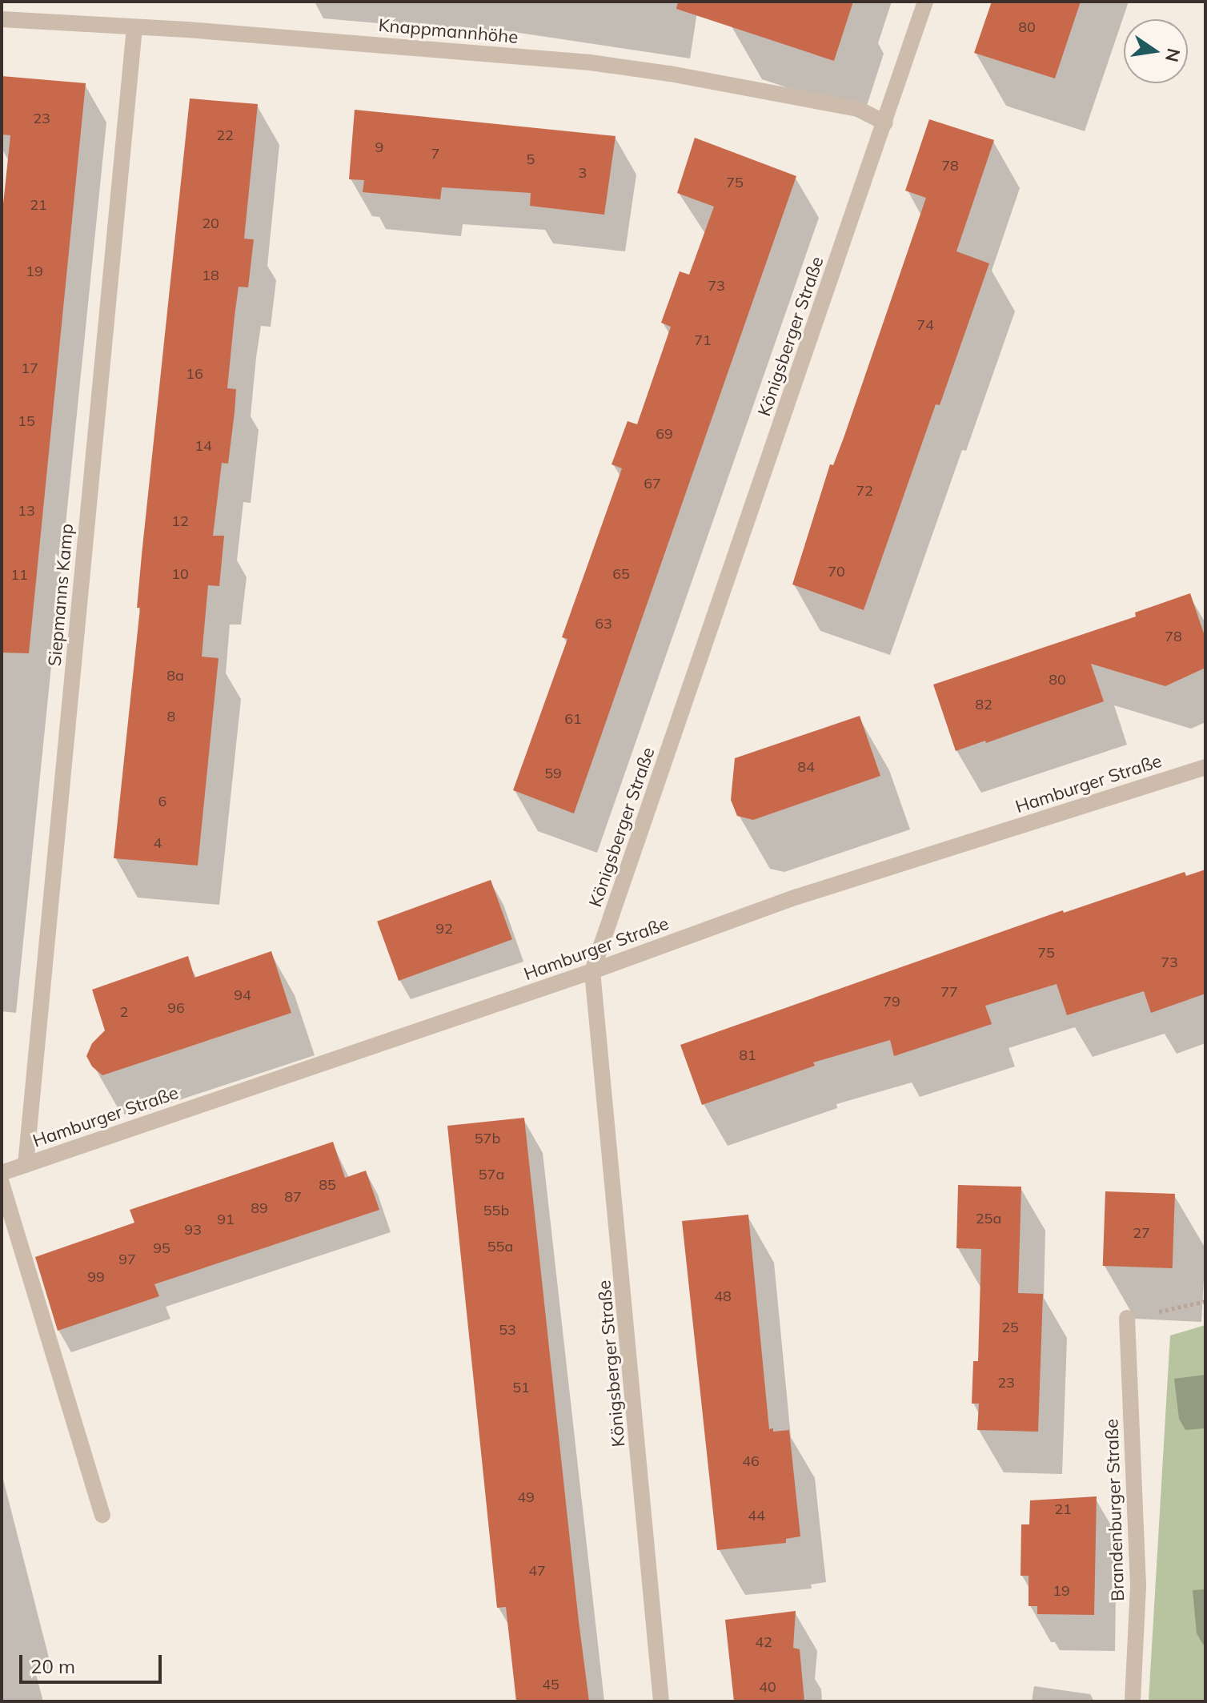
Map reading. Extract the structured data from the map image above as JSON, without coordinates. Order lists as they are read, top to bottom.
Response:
{
  "streets": {
    "street": [
      "Knappmannhöhe",
      "Königsberger Straße",
      "Siepmanns Kamp",
      "Hamburger Straße",
      "Brandenburger Straße"
    ]
  },
  "crossings": [
    ["Knappmannhöhe", "Königsberger Straße"],
    ["Knappmannhöhe", "Siepmanns Kamp"],
    ["Königsberger Straße", "Hamburger Straße"],
    ["Siepmanns Kamp", "Hamburger Straße"]
  ],
  "house_numbers": [
    "80",
    "23",
    "22",
    "9",
    "7",
    "5",
    "78",
    "3",
    "75",
    "21",
    "20",
    "19",
    "18",
    "73",
    "74",
    "71",
    "17",
    "16",
    "15",
    "69",
    "14",
    "67",
    "72",
    "13",
    "12",
    "70",
    "10",
    "65",
    "11",
    "63",
    "78",
    "8a",
    "80",
    "82",
    "8",
    "61",
    "84",
    "59",
    "6",
    "4",
    "92",
    "75",
    "73",
    "77",
    "94",
    "79",
    "96",
    "2",
    "81",
    "57b",
    "57a",
    "85",
    "87",
    "89",
    "55b",
    "25a",
    "91",
    "93",
    "27",
    "55a",
    "95",
    "97",
    "99",
    "48",
    "25",
    "53",
    "23",
    "51",
    "46",
    "49",
    "21",
    "44",
    "47",
    "19",
    "42",
    "45",
    "40"
  ],
  "scale_bar": "20 m",
  "north": "right"
}
